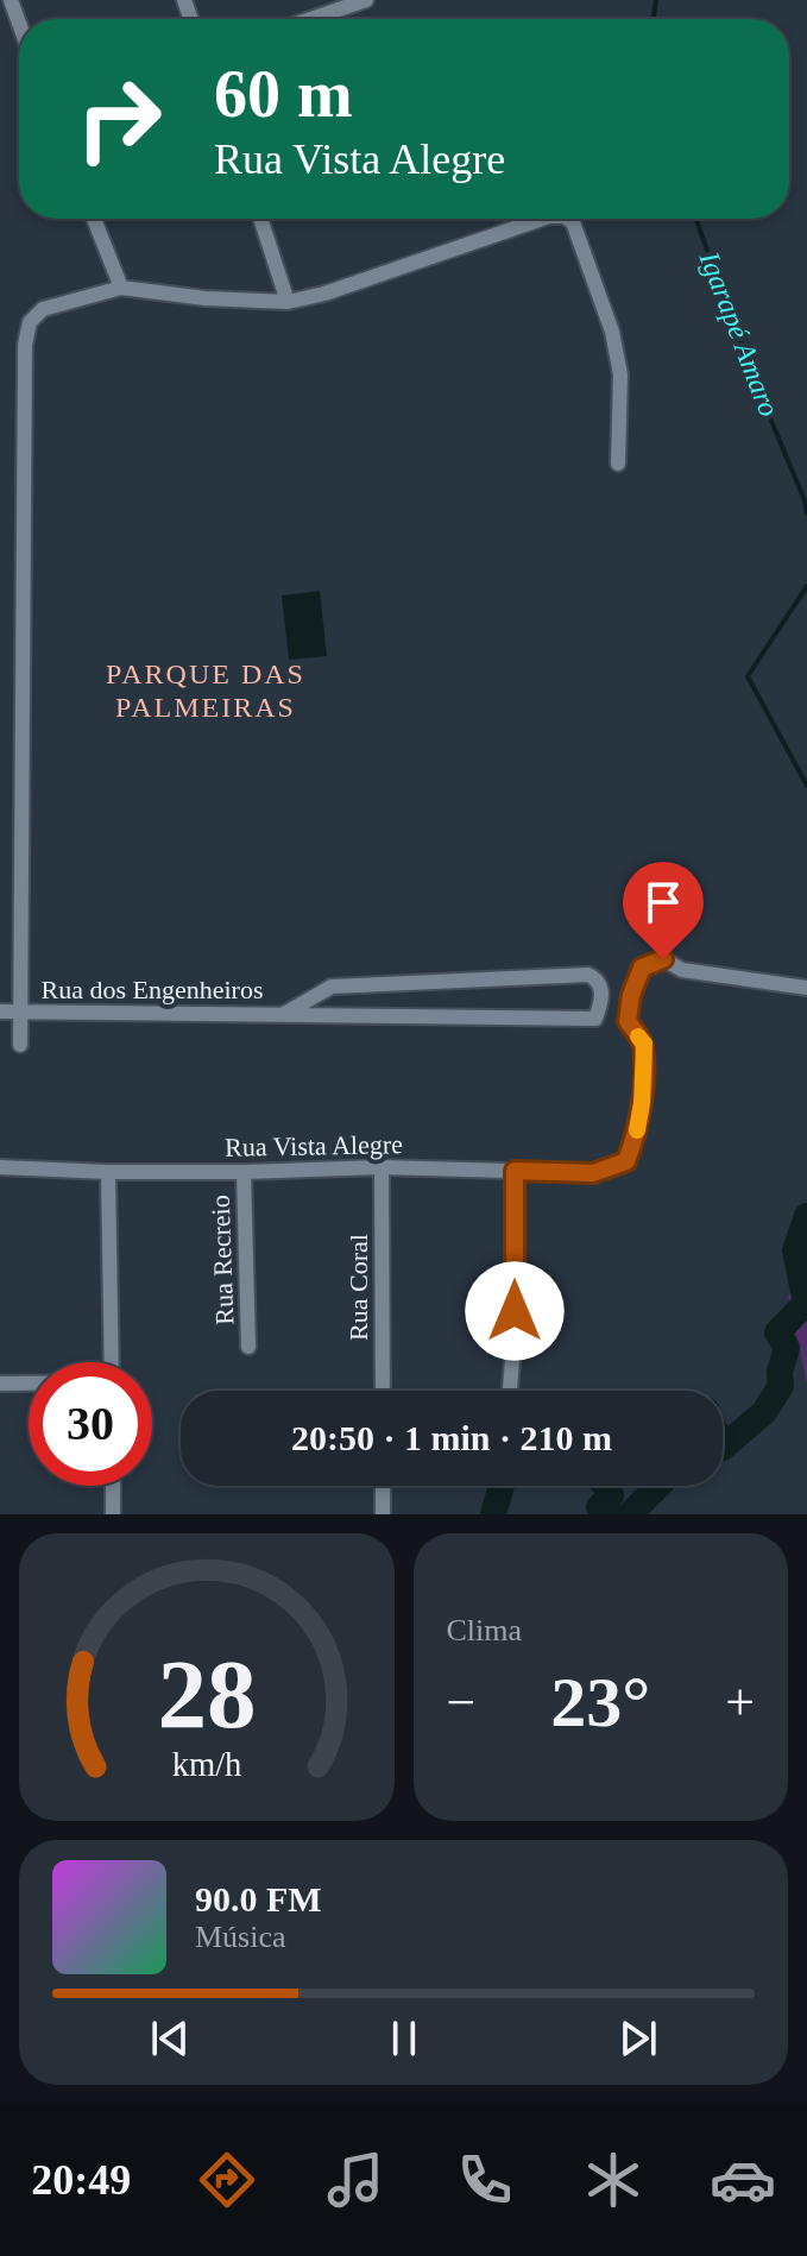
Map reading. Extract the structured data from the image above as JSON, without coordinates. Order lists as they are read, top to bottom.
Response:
{
  "streets": {
    "street": [
      "Rua dos Engenheiros",
      "Rua Vista Alegre",
      "Rua Recreio",
      "Rua Coral"
    ]
  },
  "crossings": [
    ["Rua Vista Alegre", "Rua Recreio"],
    ["Rua Vista Alegre", "Rua Coral"]
  ],
  "districts": ["PARQUE DAS PALMEIRAS"],
  "water": ["Igarapé Amaro"],
  "page": {
    "turn": ["60 m", "Rua Vista Alegre"],
    "limit": "30",
    "trip": "20:50 · 1 min · 210 m",
    "tile": "Clima",
    "heat": ["−", "23°", "+"],
    "song": ["90.0 FM", "Música"],
    "tabs": "20:49",
    "gauge": ["28", "km/h"]
  }
}
